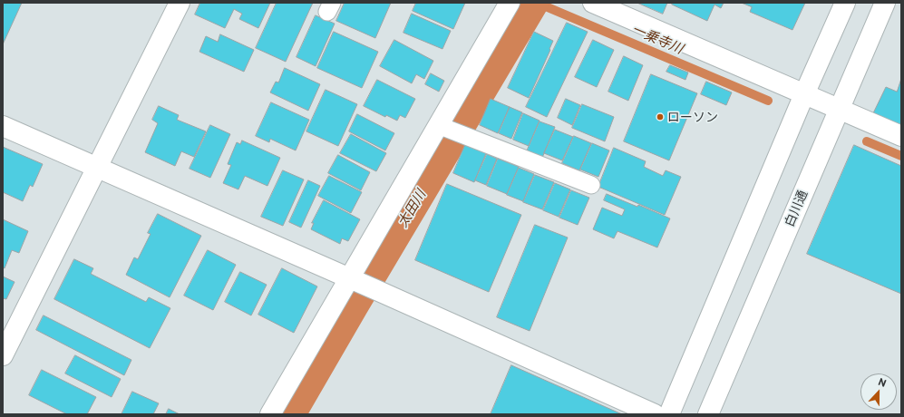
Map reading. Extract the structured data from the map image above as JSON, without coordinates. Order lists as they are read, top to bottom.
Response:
{
  "streets": {
    "street": ["白川通"]
  },
  "water": ["一乗寺川", "太田川"],
  "places": ["ローソン"],
  "north": "top"
}
